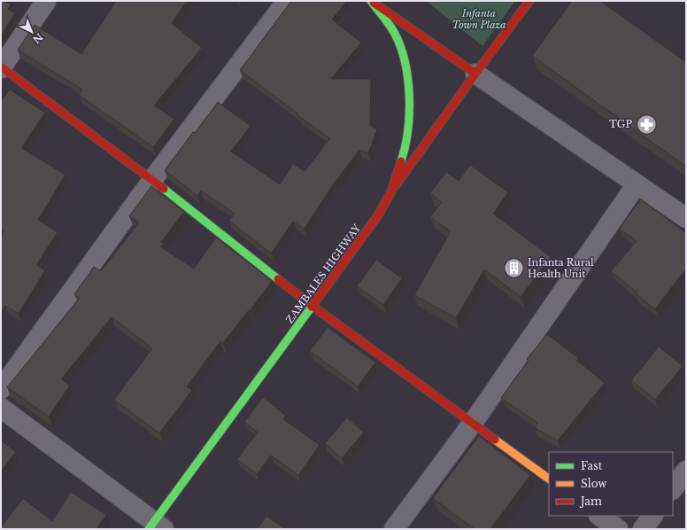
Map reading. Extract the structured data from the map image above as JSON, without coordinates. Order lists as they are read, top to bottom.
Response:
{
  "streets": {
    "street": ["ZAMBALES HIGHWAY"]
  },
  "parks": ["Infanta Town Plaza"],
  "places": {
    "pharmacy": ["TGP"],
    "building": ["Infanta Rural Health Unit"]
  },
  "legend": ["Fast", "Slow", "Jam"],
  "north": "bottom right"
}
